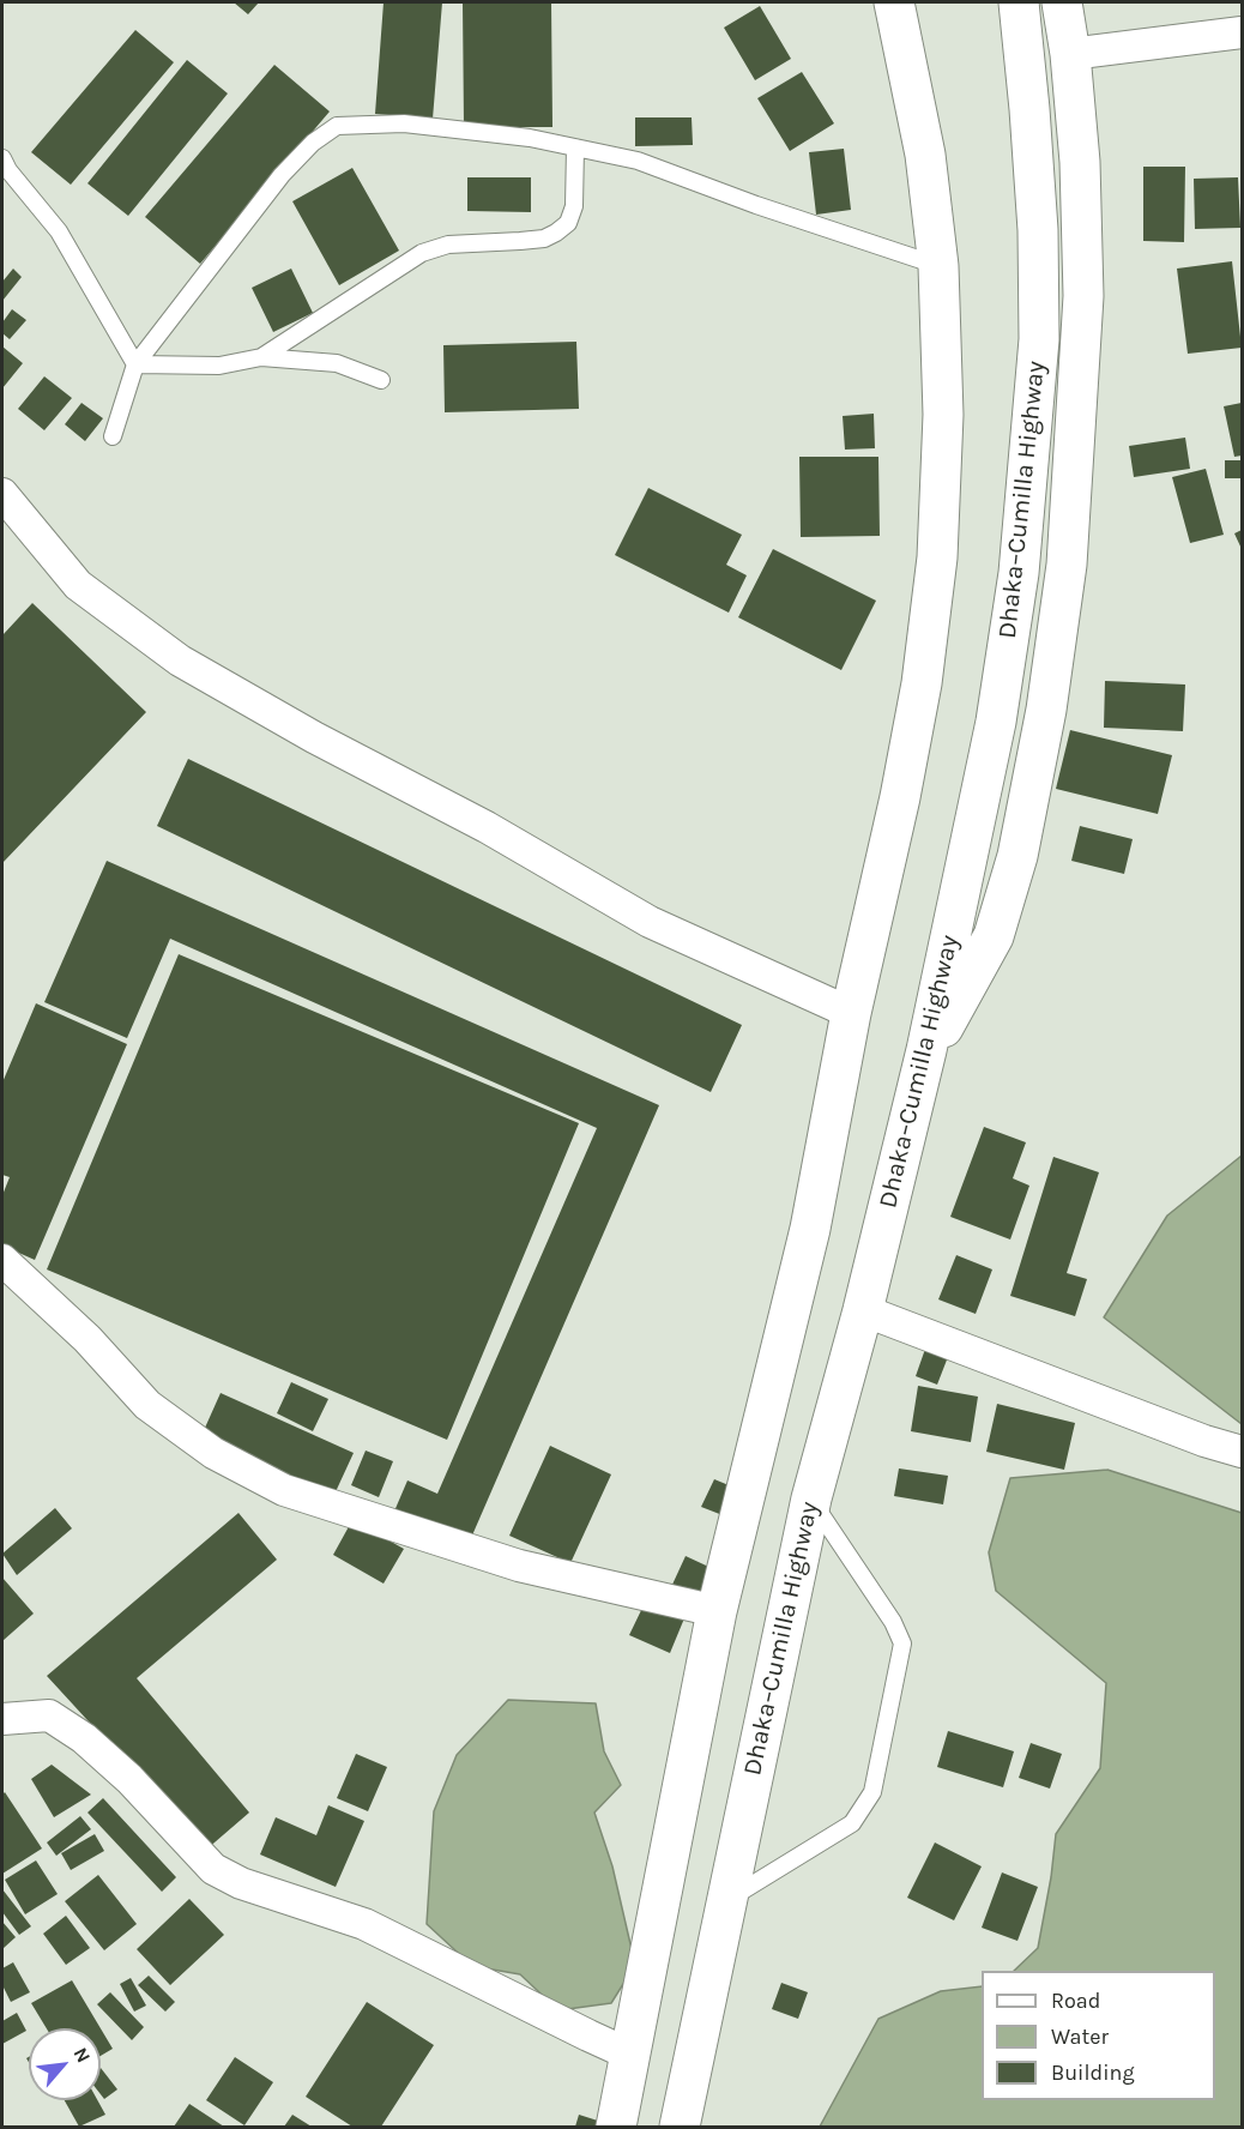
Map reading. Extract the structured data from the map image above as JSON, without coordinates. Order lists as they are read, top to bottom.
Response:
{
  "streets": {
    "highway": ["Dhaka–Cumilla Highway"]
  },
  "legend": ["Road", "Water", "Building"],
  "north": "top right"
}
